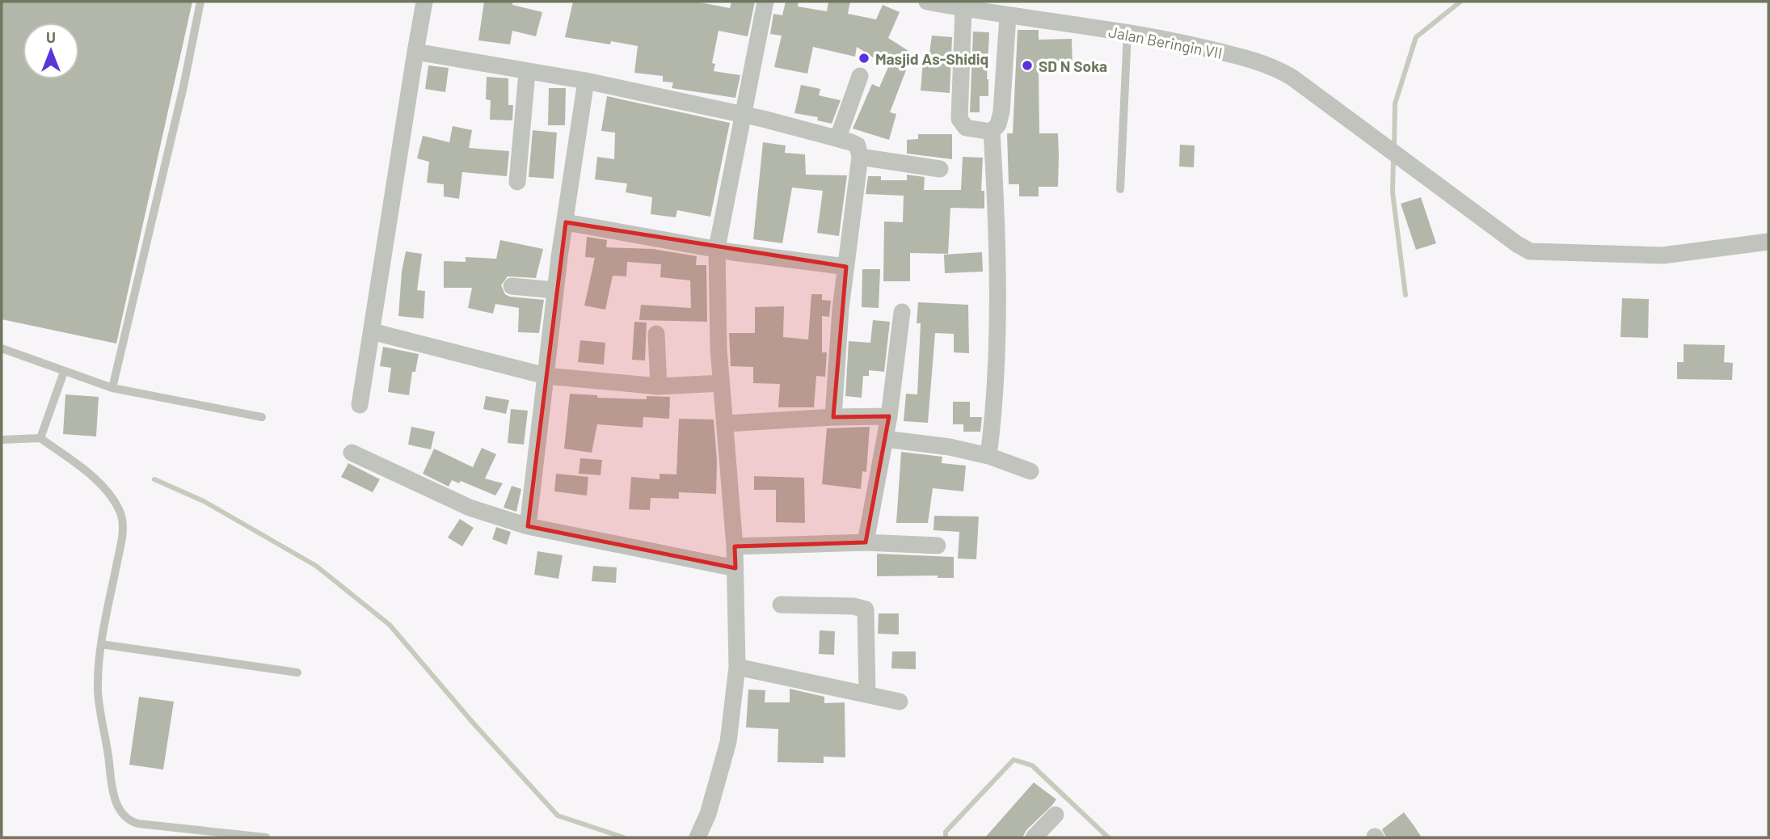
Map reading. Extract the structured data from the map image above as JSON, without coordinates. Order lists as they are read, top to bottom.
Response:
{
  "streets": {
    "street": ["Jalan Beringin VII"]
  },
  "places": ["Masjid As-Shidiq", "SD N Soka"],
  "north": "top"
}
